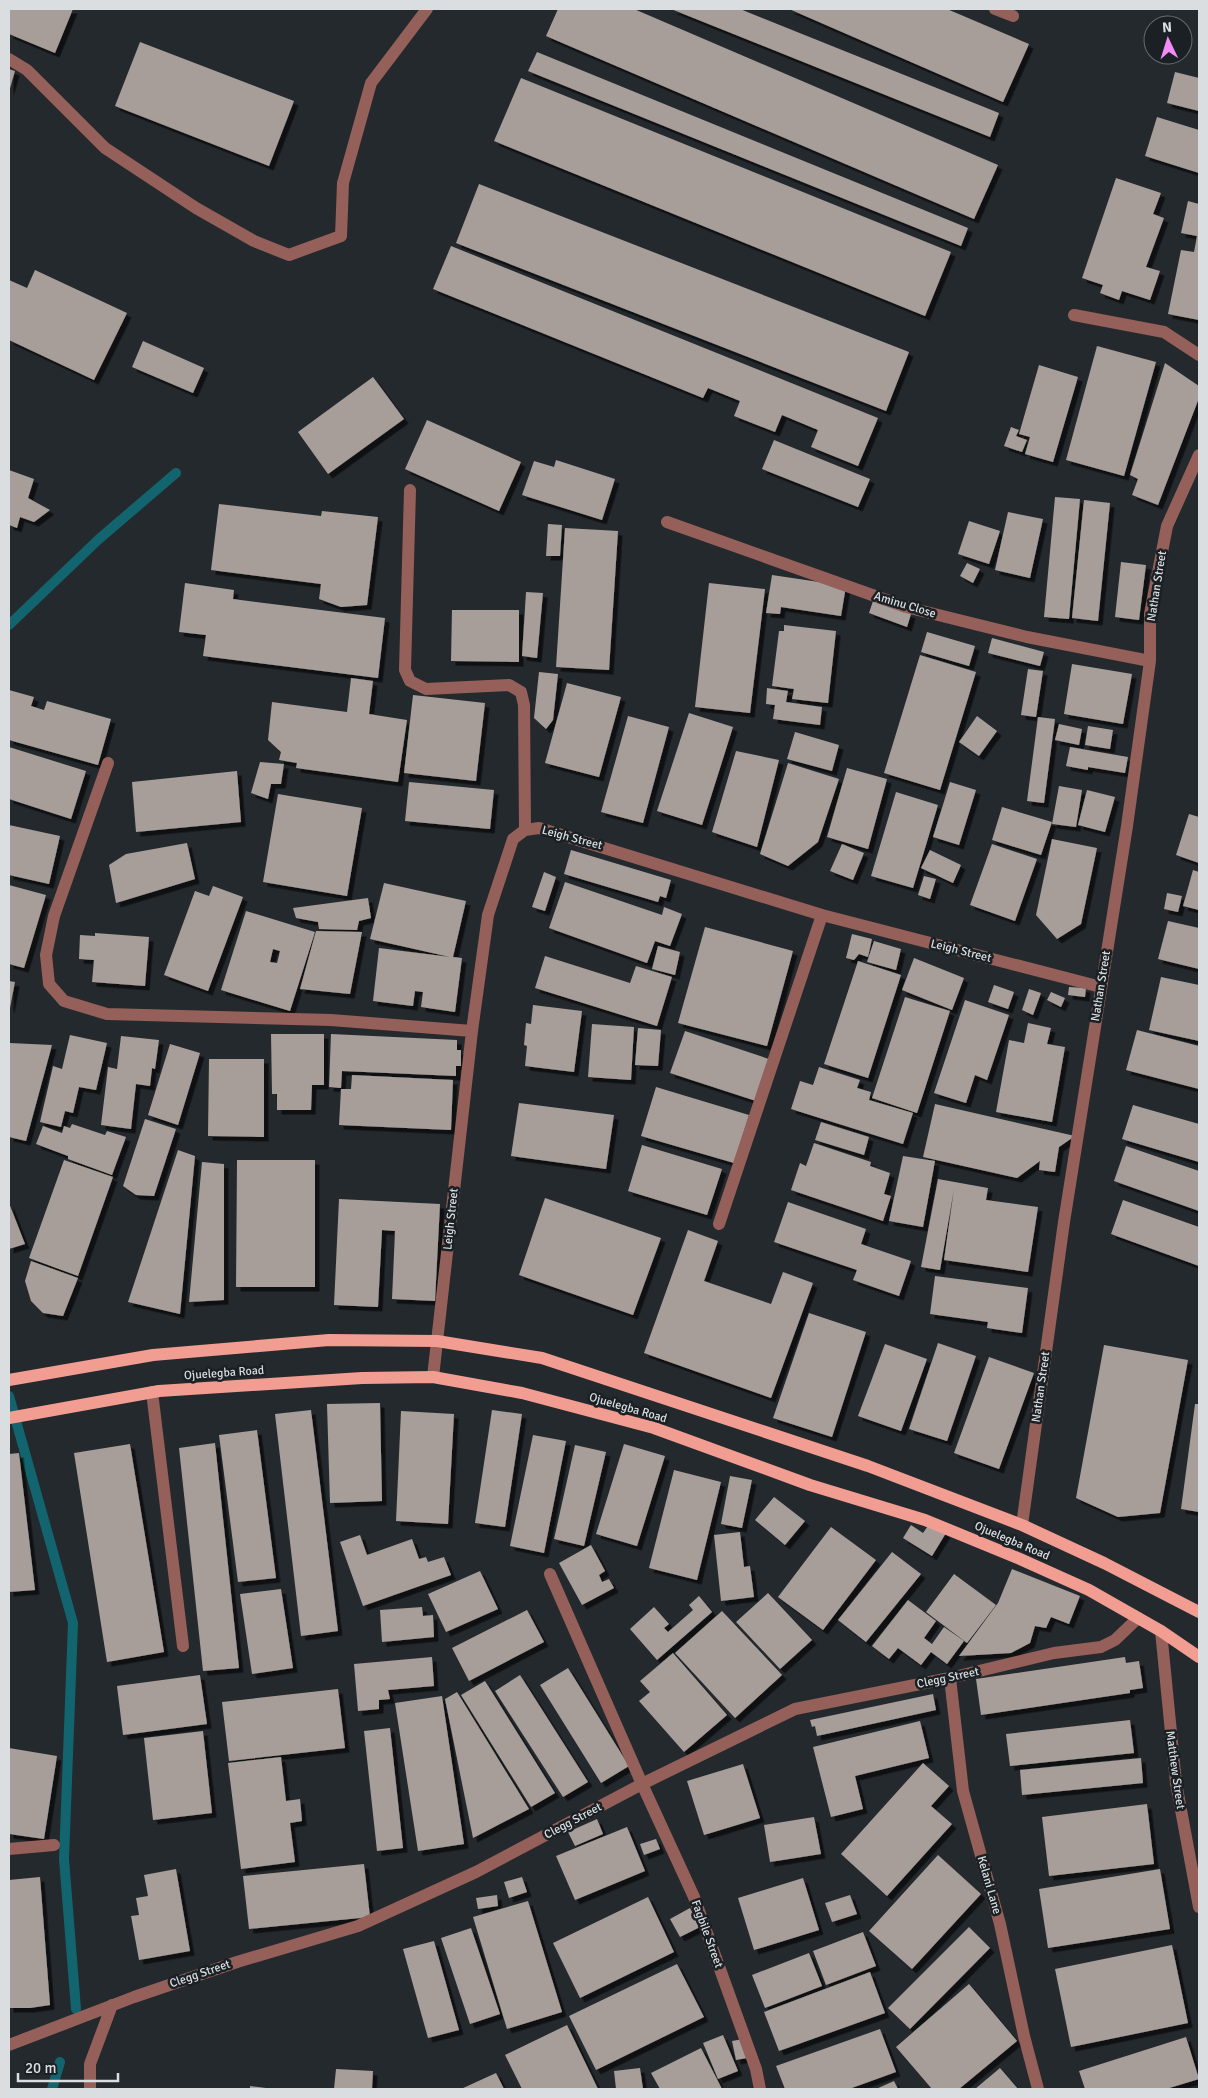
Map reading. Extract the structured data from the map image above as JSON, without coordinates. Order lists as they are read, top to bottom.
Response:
{
  "streets": {
    "main road": ["Ojuelegba Road"],
    "street": [
      "Nathan Street",
      "Aminu Close",
      "Leigh Street",
      "Clegg Street",
      "Matthew Street",
      "Kelani Lane",
      "Fagbile Street"
    ]
  },
  "crossings": [
    ["Nathan Street", "Aminu Close"],
    ["Nathan Street", "Leigh Street"],
    ["Nathan Street", "Ojuelegba Road"],
    ["Leigh Street", "Ojuelegba Road"],
    ["Ojuelegba Road", "Clegg Street"],
    ["Ojuelegba Road", "Matthew Street"],
    ["Clegg Street", "Kelani Lane"],
    ["Clegg Street", "Fagbile Street"]
  ],
  "scale_bar": "20 m",
  "north": "top"
}
